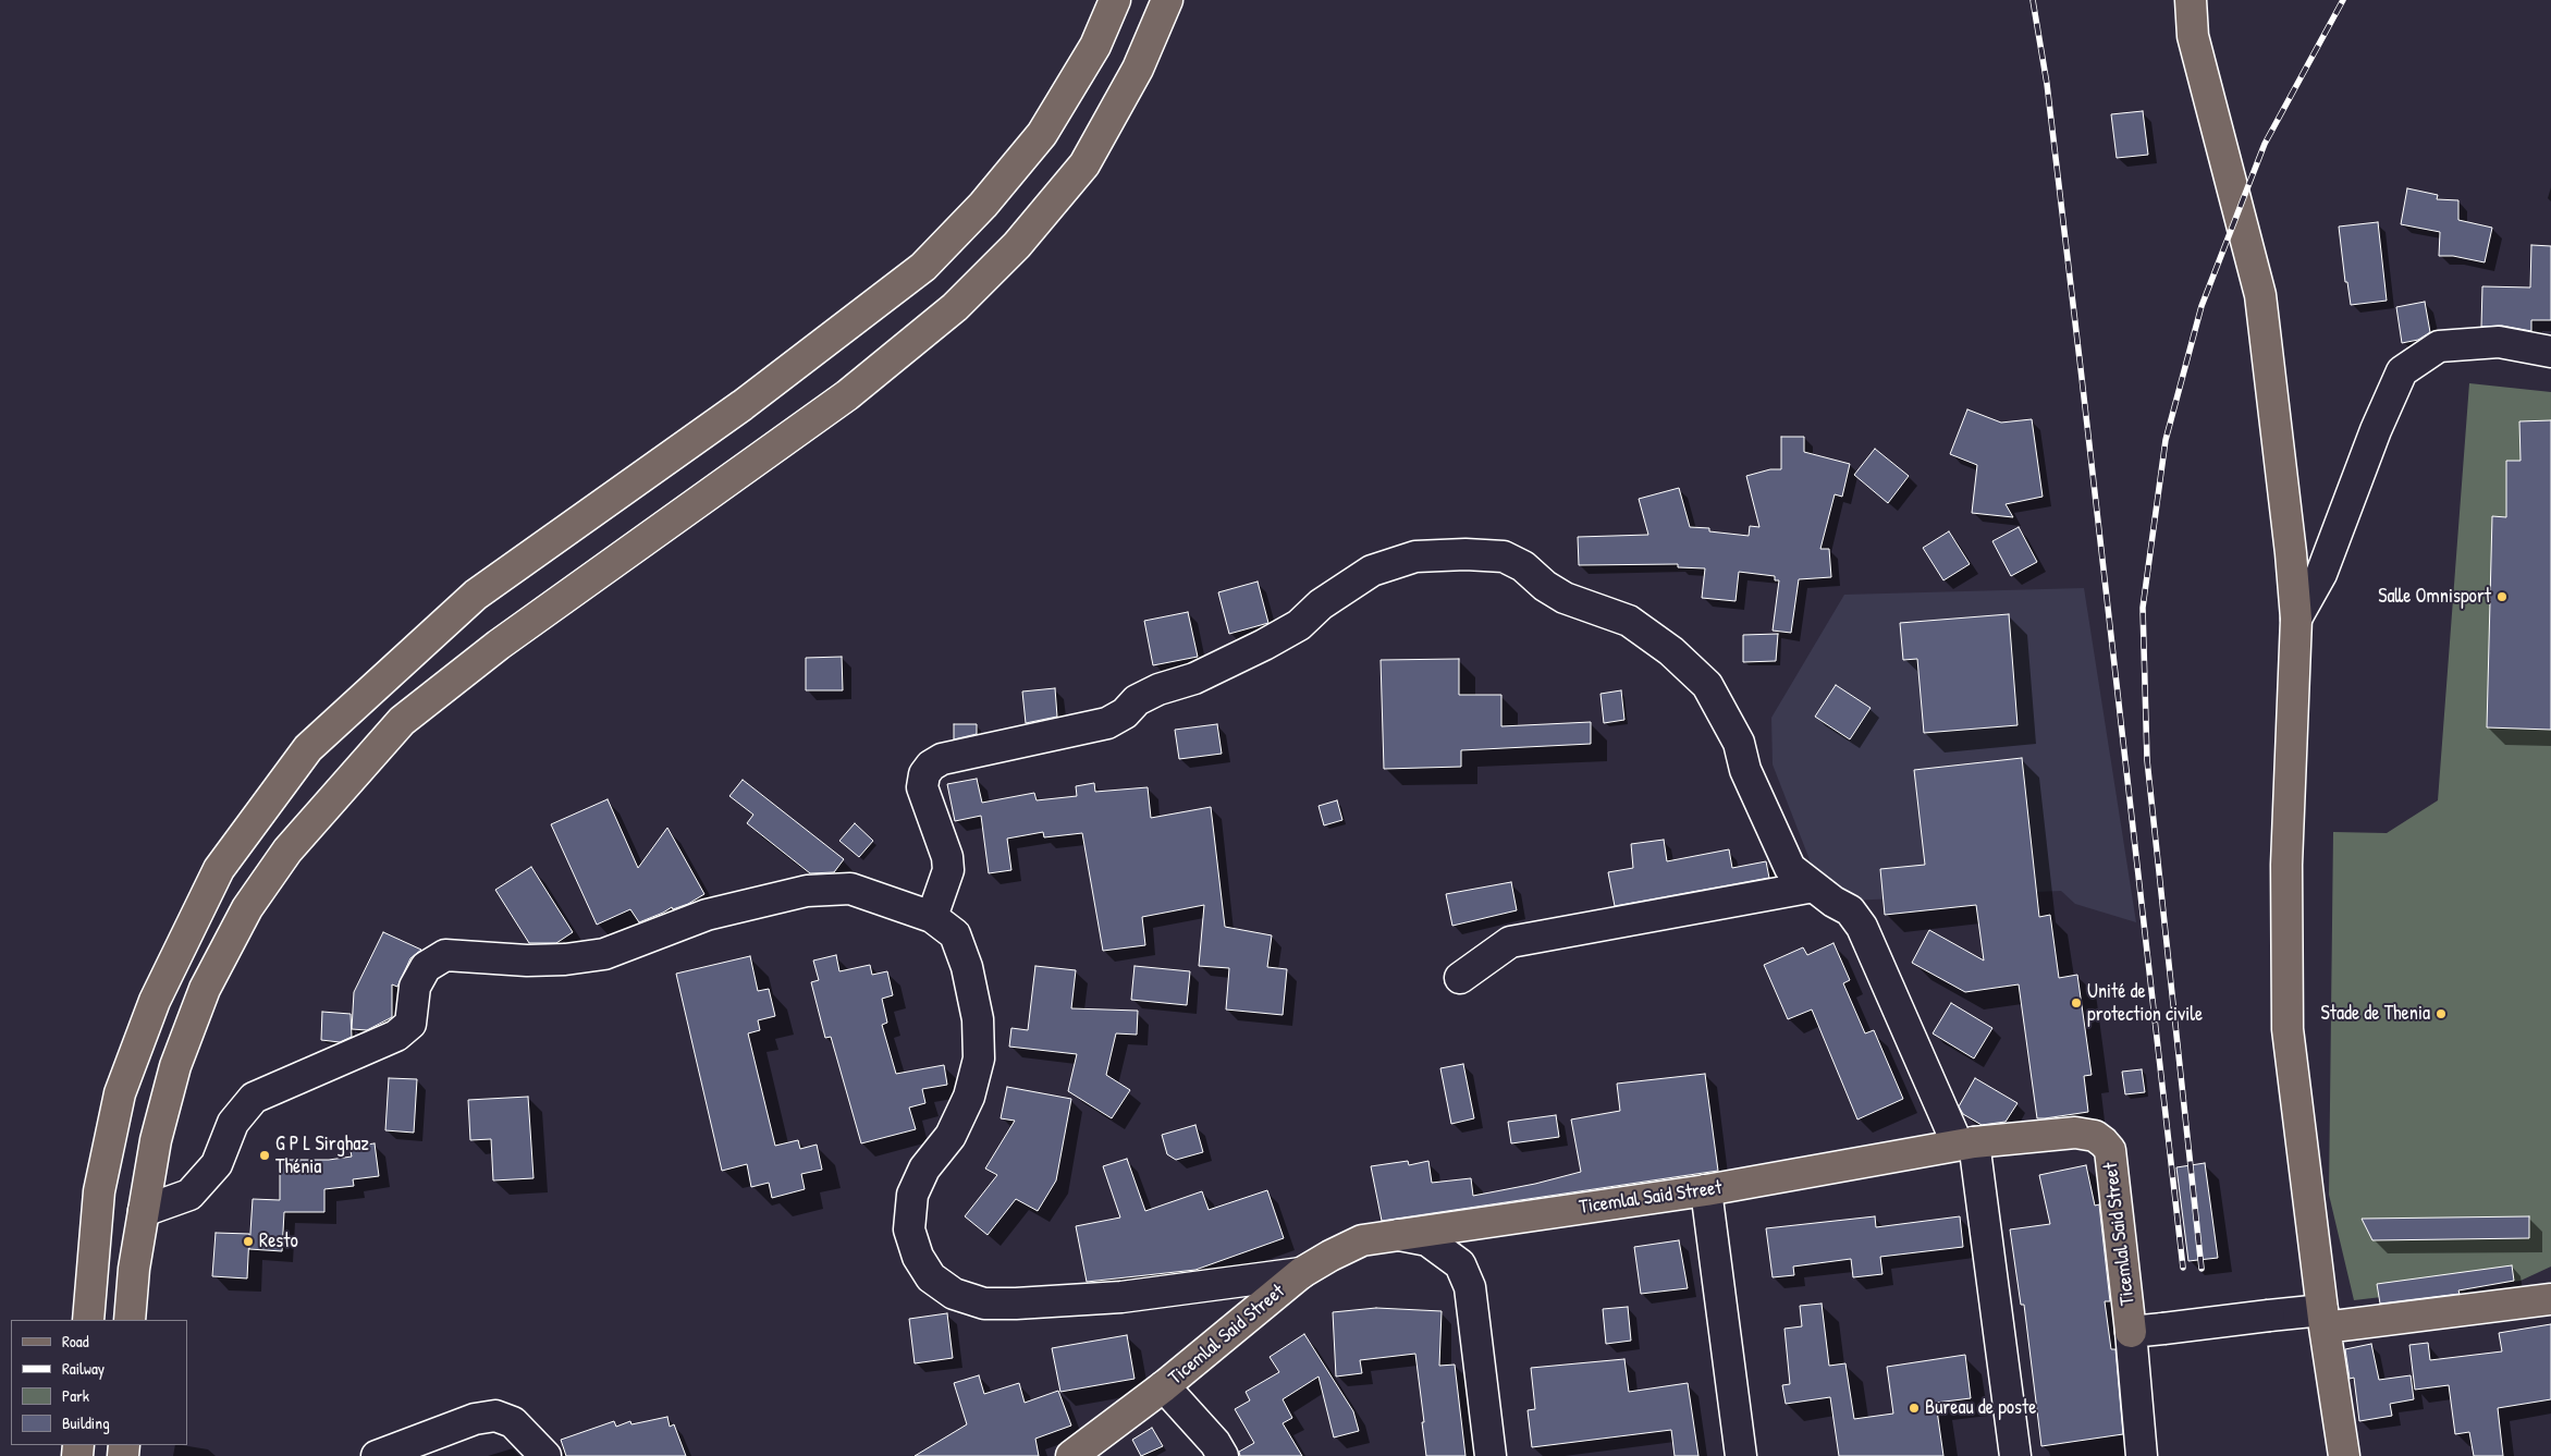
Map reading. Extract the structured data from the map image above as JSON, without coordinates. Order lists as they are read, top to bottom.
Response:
{
  "streets": {
    "main road": ["Ticemlal Said Street"]
  },
  "places": [
    "Salle Omnisport",
    "Unité de protection civile",
    "Stade de Thenia",
    "G P L Sirghaz Thénia",
    "Resto",
    "Bureau de poste"
  ],
  "legend": [
    "Road",
    "Railway",
    "Park",
    "Building"
  ]
}
